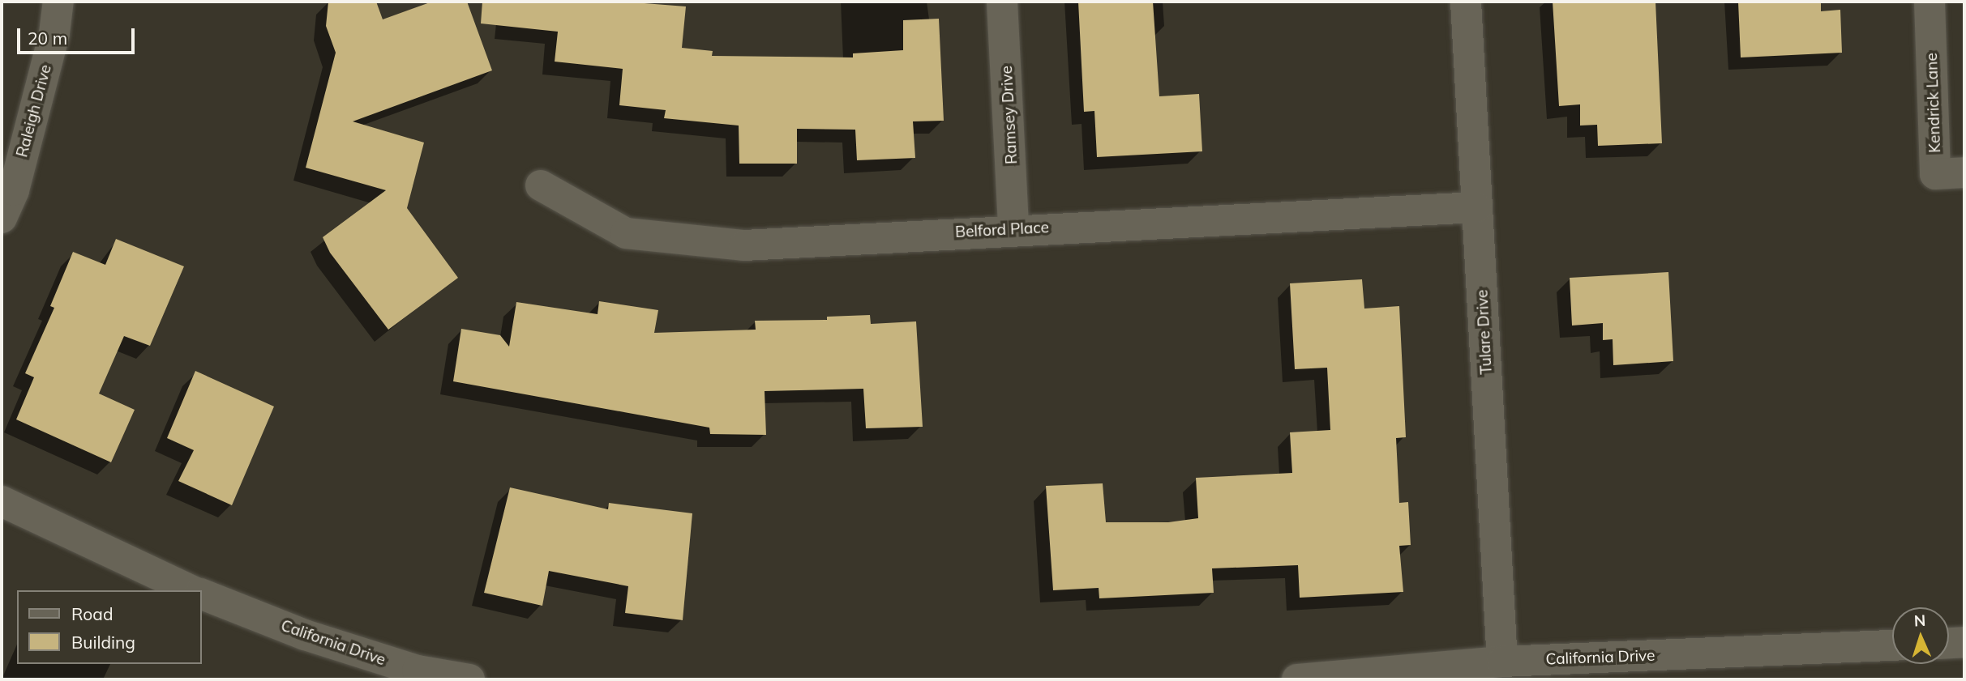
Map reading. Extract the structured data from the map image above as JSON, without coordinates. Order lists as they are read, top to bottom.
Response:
{
  "streets": {
    "street": [
      "Kendrick Lane",
      "Raleigh Drive",
      "Ramsey Drive",
      "Belford Place",
      "Tulare Drive",
      "California Drive"
    ]
  },
  "crossings": [
    ["Ramsey Drive", "Belford Place"],
    ["Belford Place", "Tulare Drive"],
    ["Tulare Drive", "California Drive"]
  ],
  "legend": ["Road", "Building"],
  "scale_bar": "20 m",
  "north": "top"
}
